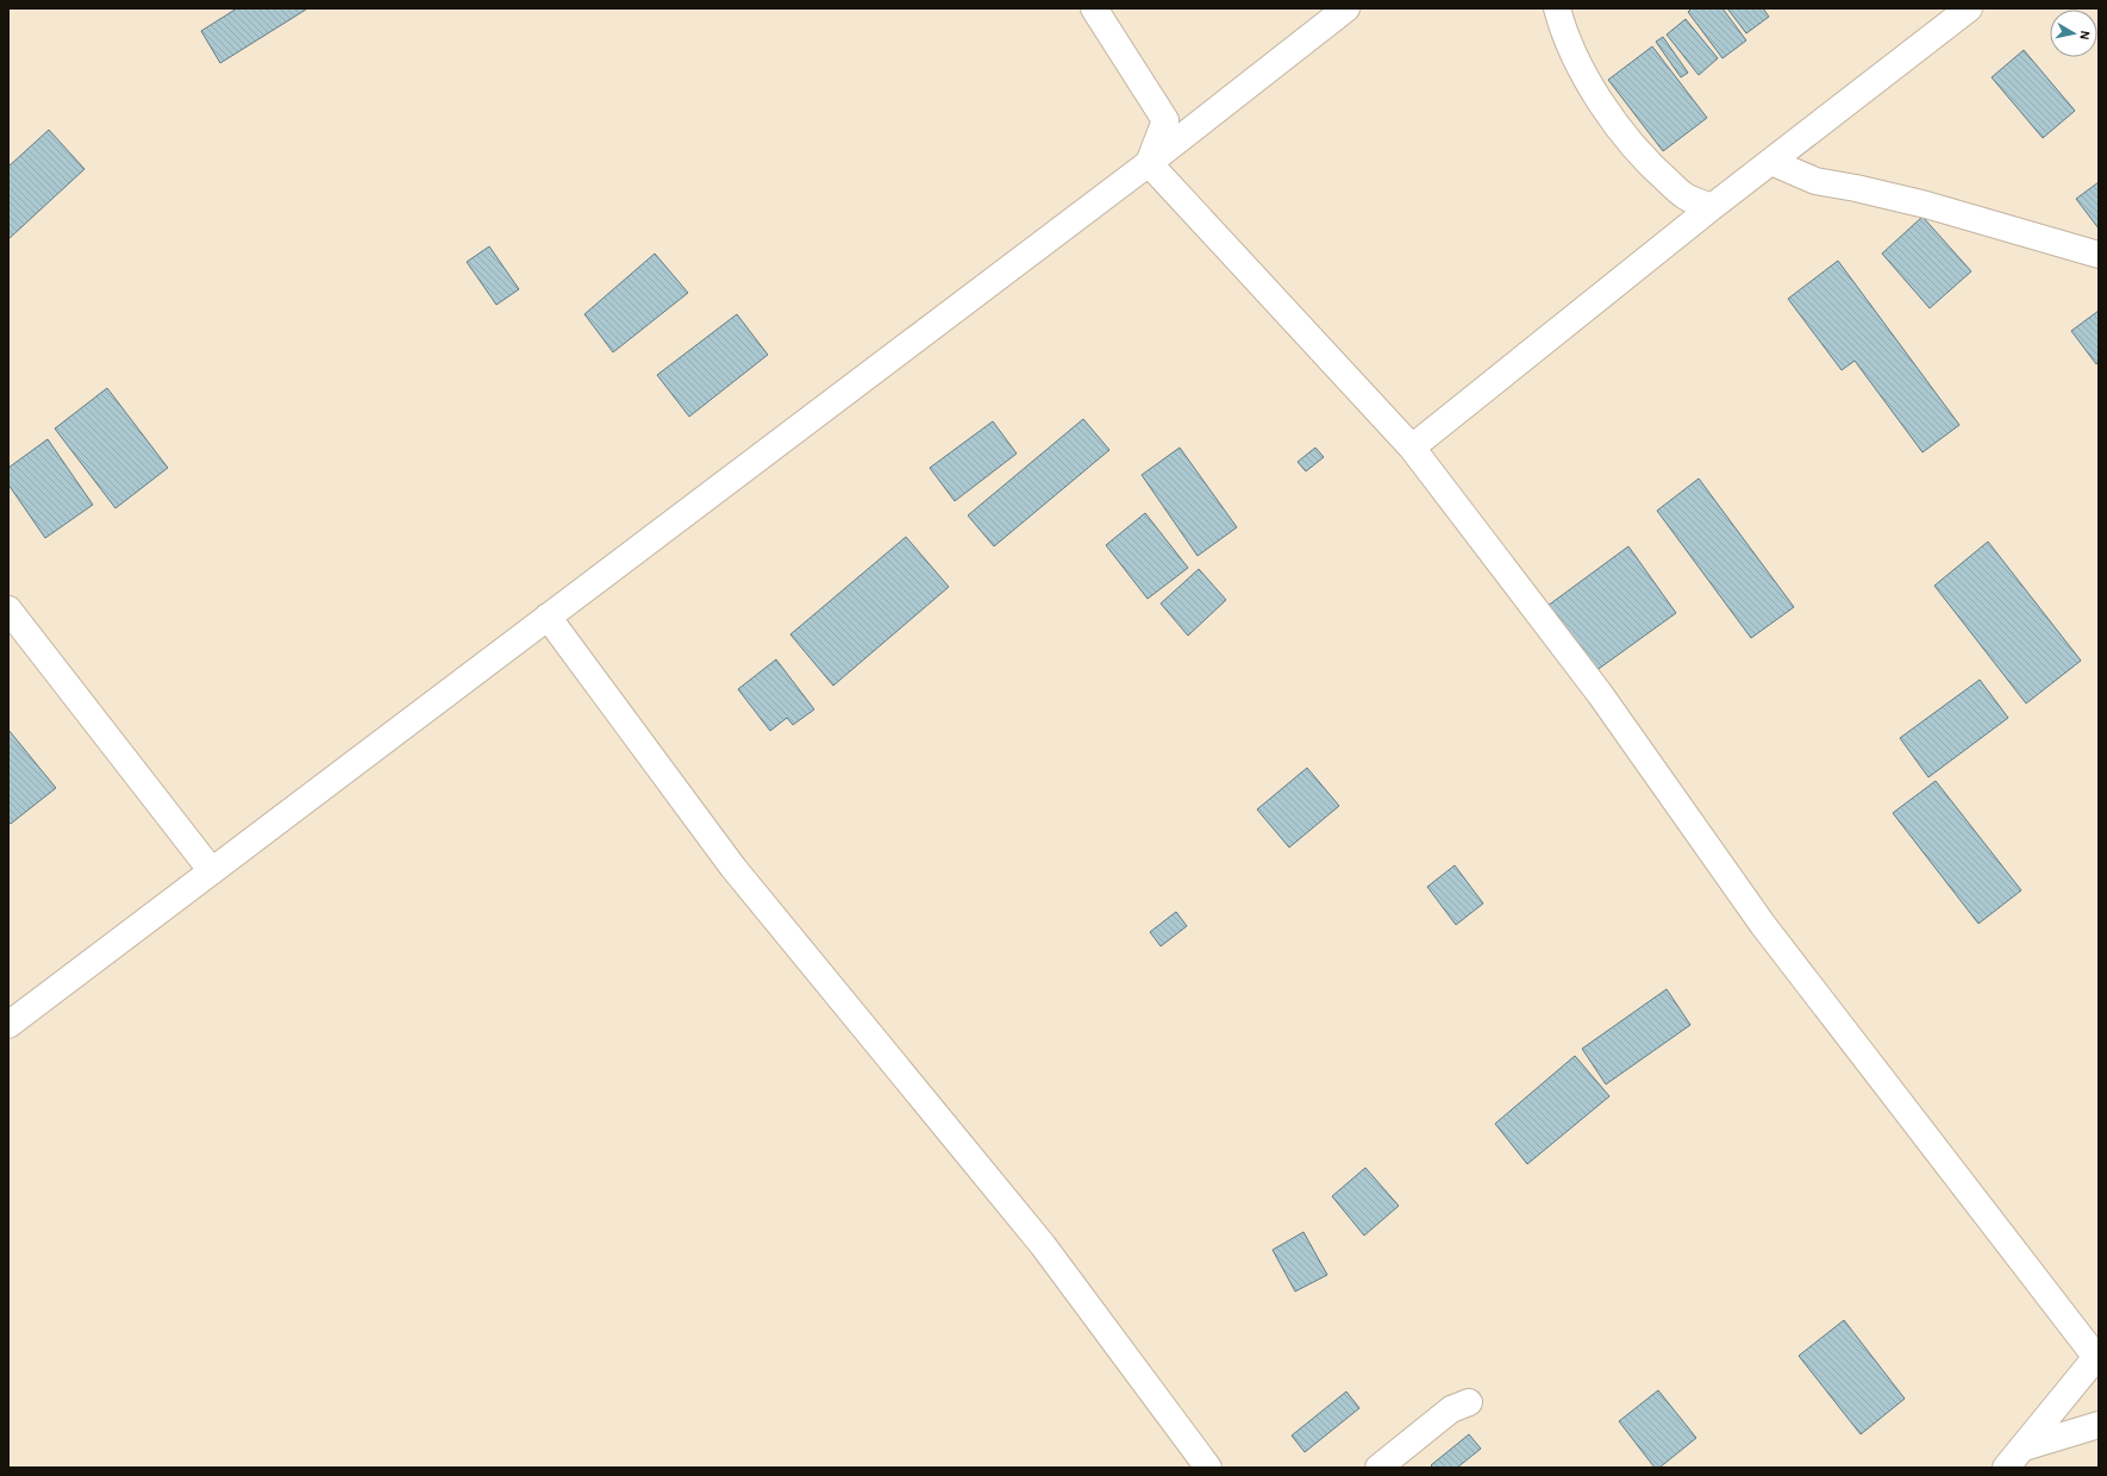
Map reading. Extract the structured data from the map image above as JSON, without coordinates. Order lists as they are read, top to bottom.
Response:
{
  "north": "right"
}
